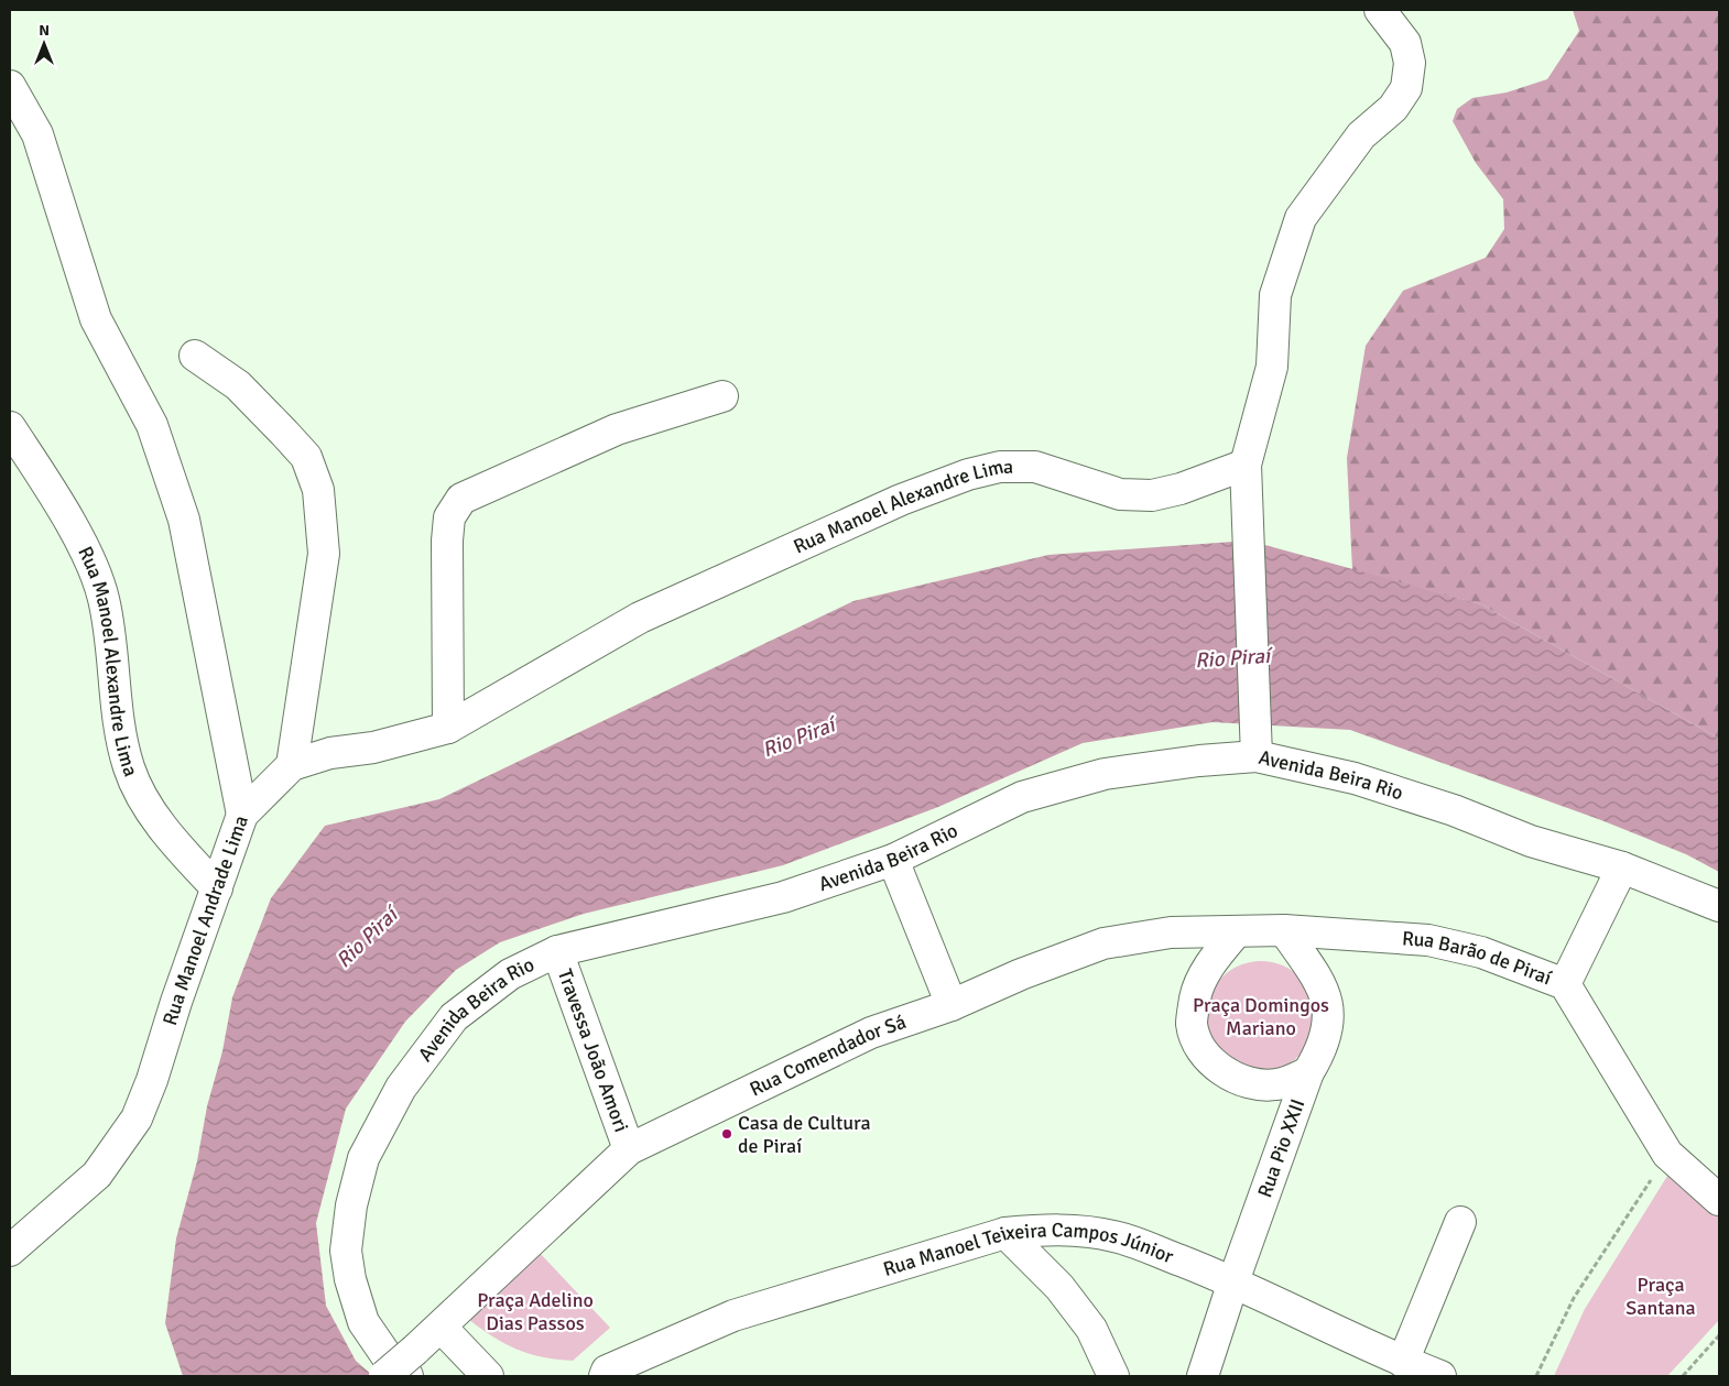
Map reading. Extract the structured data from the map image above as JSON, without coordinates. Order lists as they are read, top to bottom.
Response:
{
  "streets": {
    "street": [
      "Rua Manoel Alexandre Lima",
      "Avenida Beira Rio",
      "Rua Manoel Andrade Lima",
      "Rua Barão de Piraí",
      "Travessa João Amori",
      "Rua Comendador Sá",
      "Rua Pio XXII",
      "Rua Manoel Teixeira Campos Júnior"
    ]
  },
  "crossings": [
    ["Rua Manoel Alexandre Lima", "Rua Manoel Andrade Lima"],
    ["Avenida Beira Rio", "Travessa João Amori"],
    ["Avenida Beira Rio", "Rua Comendador Sá"],
    ["Rua Barão de Piraí", "Rua Comendador Sá"],
    ["Rua Barão de Piraí", "Rua Pio XXII"],
    ["Travessa João Amori", "Rua Comendador Sá"],
    ["Rua Comendador Sá", "Rua Pio XXII"],
    ["Rua Pio XXII", "Rua Manoel Teixeira Campos Júnior"]
  ],
  "water": ["Rio Piraí"],
  "parks": ["Praça Domingos Mariano", "Praça Santana", "Praça Adelino Dias Passos"],
  "places": ["Casa de Cultura de Piraí"],
  "north": "top"
}
